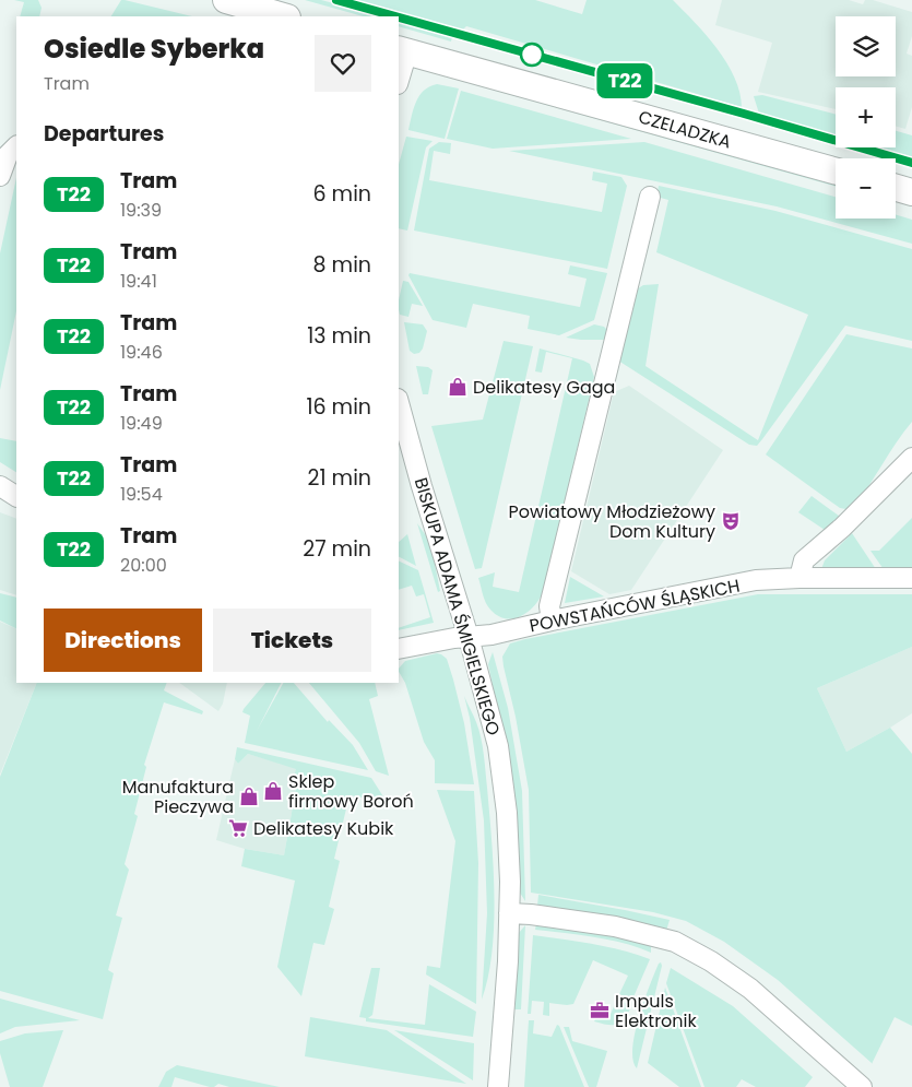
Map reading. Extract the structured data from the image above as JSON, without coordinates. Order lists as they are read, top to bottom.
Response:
{
  "streets": {
    "main road": ["CZELADZKA"],
    "street": ["POWSTAŃCÓW ŚLĄSKICH", "BISKUPA ADAMA ŚMIGIELSKIEGO"]
  },
  "crossings": [
    ["POWSTAŃCÓW ŚLĄSKICH", "BISKUPA ADAMA ŚMIGIELSKIEGO"]
  ],
  "places": {
    "shop": ["Delikatesy Gaga", "Sklep firmowy Boroń", "Manufaktura Pieczywa"],
    "theatre": ["Powiatowy Młodzieżowy Dom Kultury"],
    "supermarket": ["Delikatesy Kubik"],
    "office": ["Impuls Elektronik"]
  },
  "lines": ["tram line T22"],
  "page": {
    "on_map": "T22",
    "map_buttons": ["+", "−"],
    "heading": [
      ["Osiedle Syberka", "Tram"],
      "Departures"
    ],
    "list": [
      {
        "mark": "T22",
        "name": "Tram",
        "note": "19:39",
        "value": "6 min"
      },
      {
        "mark": "T22",
        "name": "Tram",
        "note": "19:41",
        "value": "8 min"
      },
      {
        "mark": "T22",
        "name": "Tram",
        "note": "19:46",
        "value": "13 min"
      },
      {
        "mark": "T22",
        "name": "Tram",
        "note": "19:49",
        "value": "16 min"
      },
      {
        "mark": "T22",
        "name": "Tram",
        "note": "19:54",
        "value": "21 min"
      },
      {
        "mark": "T22",
        "name": "Tram",
        "note": "20:00",
        "value": "27 min"
      }
    ],
    "buttons": ["Directions", "Tickets"]
  }
}
